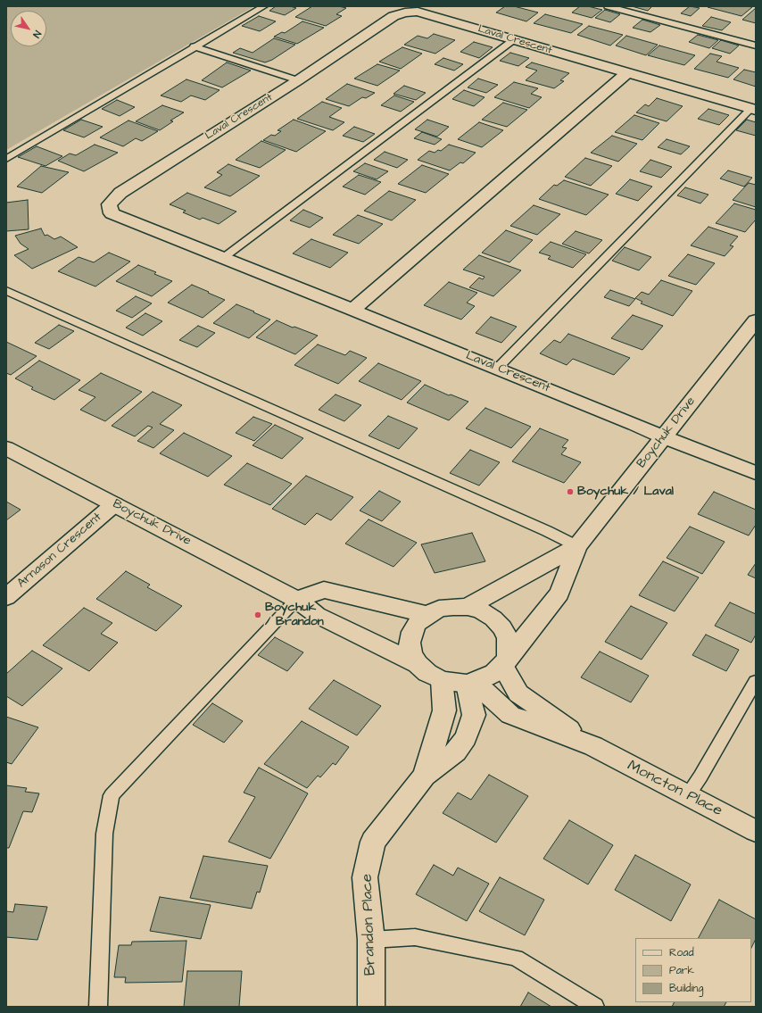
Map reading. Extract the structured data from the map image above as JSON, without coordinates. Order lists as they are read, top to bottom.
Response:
{
  "streets": {
    "street": [
      "Laval Crescent",
      "Boychuk Drive",
      "Arnason Crescent",
      "Moncton Place",
      "Brandon Place"
    ]
  },
  "crossings": [
    ["Laval Crescent", "Boychuk Drive"],
    ["Boychuk Drive", "Arnason Crescent"],
    ["Boychuk Drive", "Moncton Place"],
    ["Boychuk Drive", "Brandon Place"],
    ["Moncton Place", "Brandon Place"]
  ],
  "places": ["Boychuk / Laval", "Boychuk / Brandon"],
  "legend": ["Road", "Park", "Building"],
  "north": "bottom right"
}
